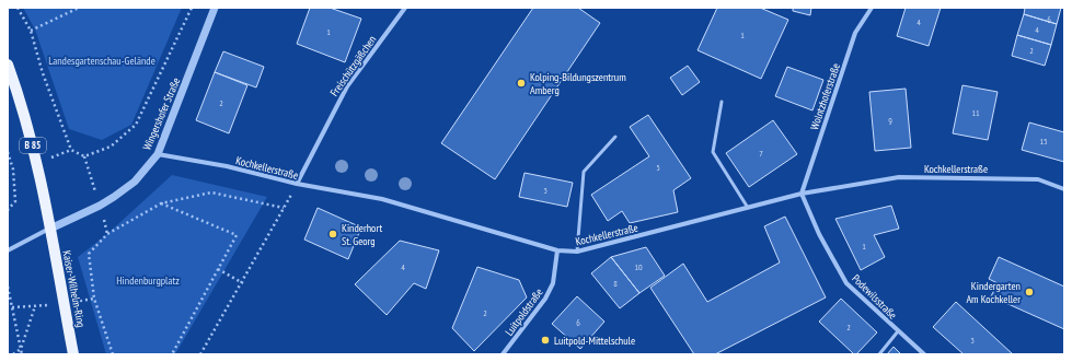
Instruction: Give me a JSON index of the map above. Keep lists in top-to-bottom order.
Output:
{
  "streets": {
    "main road": ["B 85", "Kaiser-Wilhelm-Ring"],
    "street": [
      "Freischützgäßchen",
      "Wolntzhoferstraße",
      "Wingershofer Straße",
      "Kochkellerstraße",
      "Podewilsstraße",
      "Luitpoldstraße"
    ]
  },
  "crossings": [
    ["Freischützgäßchen", "Kochkellerstraße"],
    ["Wolntzhoferstraße", "Kochkellerstraße"],
    ["Wolntzhoferstraße", "Podewilsstraße"],
    ["Wingershofer Straße", "B 85"],
    ["Wingershofer Straße", "Kochkellerstraße"],
    ["Wingershofer Straße", "Kaiser-Wilhelm-Ring"],
    ["B 85", "Kaiser-Wilhelm-Ring"],
    ["Kochkellerstraße", "Podewilsstraße"],
    ["Kochkellerstraße", "Luitpoldstraße"]
  ],
  "parks": ["Landesgartenschau-Gelände", "Hindenburgplatz"],
  "places": [
    "Kolping-Bildungszentrum Amberg",
    "Kinderhort St. Georg",
    "Kindergarten Am Kochkeller",
    "Luitpold-Mittelschule"
  ],
  "house_numbers": [
    "6",
    "4",
    "4",
    "1",
    "1",
    "2",
    "2",
    "11",
    "9",
    "15",
    "7",
    "5",
    "3",
    "1",
    "4",
    "10",
    "8",
    "2",
    "6",
    "2",
    "3"
  ]
}
